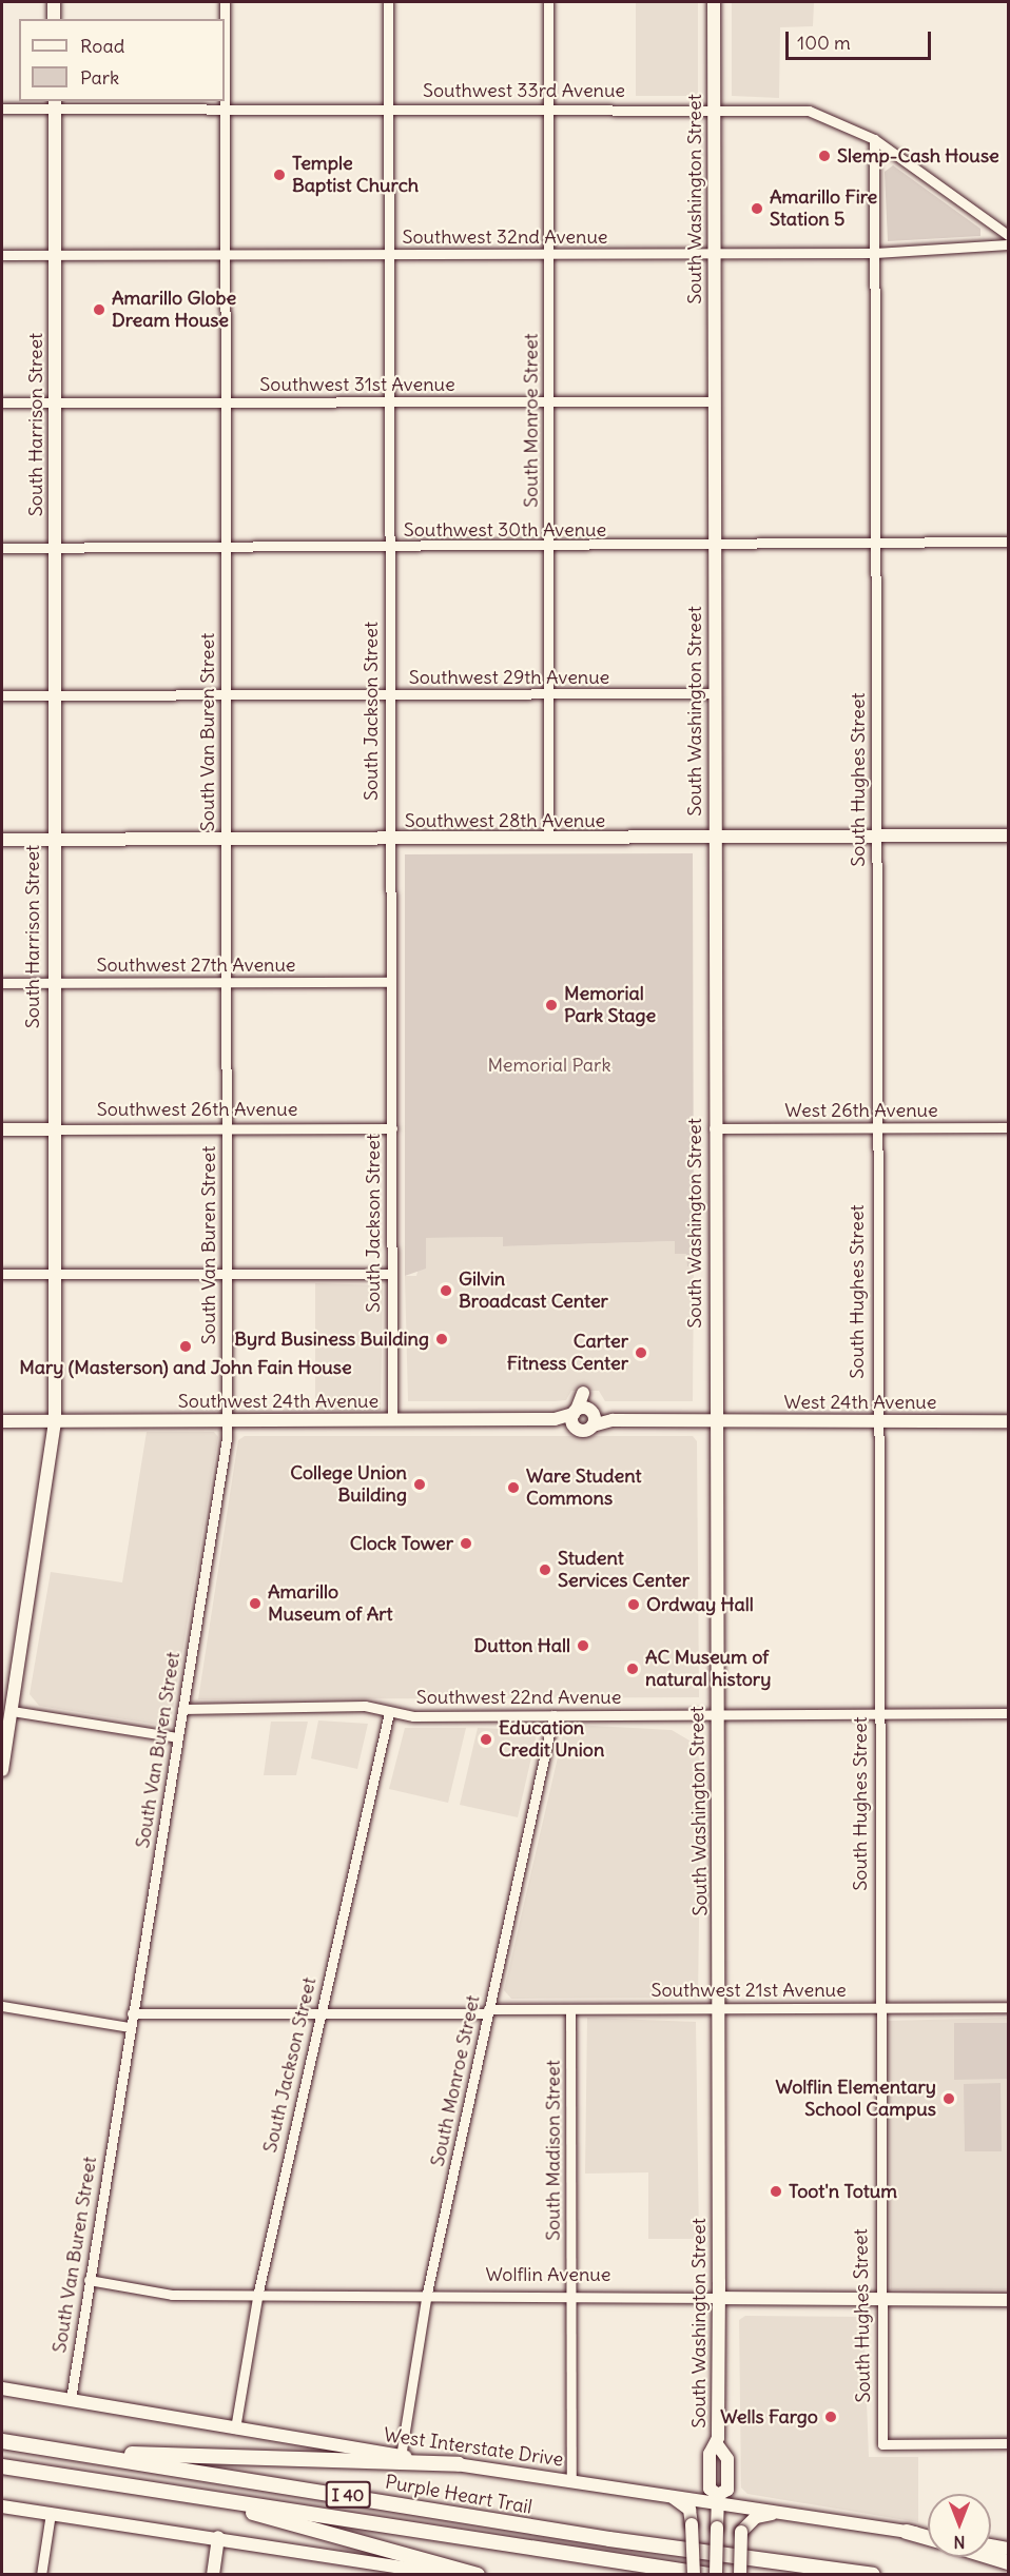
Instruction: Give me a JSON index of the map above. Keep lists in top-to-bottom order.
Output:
{
  "streets": {
    "highway": ["I 40", "Purple Heart Trail"],
    "main road": [
      "South Washington Street",
      "South Harrison Street",
      "Southwest 28th Avenue",
      "Southwest 26th Avenue",
      "Southwest 24th Avenue",
      "West 24th Avenue",
      "Wolflin Avenue",
      "West Interstate Drive"
    ],
    "street": [
      "Southwest 33rd Avenue",
      "Southwest 32nd Avenue",
      "Southwest 31st Avenue",
      "South Monroe Street",
      "Southwest 30th Avenue",
      "Southwest 29th Avenue",
      "South Jackson Street",
      "South Van Buren Street",
      "South Hughes Street",
      "Southwest 27th Avenue",
      "West 26th Avenue",
      "Southwest 22nd Avenue",
      "Southwest 21st Avenue",
      "South Madison Street"
    ]
  },
  "crossings": [
    ["Southwest 33rd Avenue", "South Washington Street"],
    ["Southwest 33rd Avenue", "South Monroe Street"],
    ["Southwest 33rd Avenue", "South Harrison Street"],
    ["Southwest 33rd Avenue", "South Jackson Street"],
    ["Southwest 33rd Avenue", "South Van Buren Street"],
    ["Southwest 33rd Avenue", "South Hughes Street"],
    ["South Washington Street", "Southwest 32nd Avenue"],
    ["South Washington Street", "Southwest 31st Avenue"],
    ["South Washington Street", "Southwest 30th Avenue"],
    ["South Washington Street", "Southwest 29th Avenue"],
    ["South Washington Street", "Southwest 28th Avenue"],
    ["South Washington Street", "West 26th Avenue"],
    ["South Washington Street", "Southwest 24th Avenue"],
    ["South Washington Street", "West 24th Avenue"],
    ["South Washington Street", "Southwest 22nd Avenue"],
    ["South Washington Street", "Southwest 21st Avenue"],
    ["South Washington Street", "Wolflin Avenue"],
    ["South Washington Street", "West Interstate Drive"],
    ["Southwest 32nd Avenue", "South Monroe Street"],
    ["Southwest 32nd Avenue", "South Harrison Street"],
    ["Southwest 32nd Avenue", "South Jackson Street"],
    ["Southwest 32nd Avenue", "South Van Buren Street"],
    ["Southwest 32nd Avenue", "South Hughes Street"],
    ["Southwest 31st Avenue", "South Monroe Street"],
    ["Southwest 31st Avenue", "South Harrison Street"],
    ["Southwest 31st Avenue", "South Jackson Street"],
    ["Southwest 31st Avenue", "South Van Buren Street"],
    ["South Monroe Street", "Southwest 30th Avenue"],
    ["South Monroe Street", "Southwest 29th Avenue"],
    ["South Monroe Street", "Southwest 28th Avenue"],
    ["South Monroe Street", "Southwest 22nd Avenue"],
    ["South Monroe Street", "Southwest 21st Avenue"],
    ["South Monroe Street", "Wolflin Avenue"],
    ["South Monroe Street", "West Interstate Drive"],
    ["South Harrison Street", "Southwest 30th Avenue"],
    ["South Harrison Street", "Southwest 29th Avenue"],
    ["South Harrison Street", "Southwest 28th Avenue"],
    ["South Harrison Street", "Southwest 27th Avenue"],
    ["South Harrison Street", "Southwest 26th Avenue"],
    ["South Harrison Street", "Southwest 24th Avenue"],
    ["Southwest 30th Avenue", "South Jackson Street"],
    ["Southwest 30th Avenue", "South Van Buren Street"],
    ["Southwest 30th Avenue", "South Hughes Street"],
    ["Southwest 29th Avenue", "South Jackson Street"],
    ["Southwest 29th Avenue", "South Van Buren Street"],
    ["South Jackson Street", "Southwest 28th Avenue"],
    ["South Jackson Street", "Southwest 27th Avenue"],
    ["South Jackson Street", "Southwest 26th Avenue"],
    ["South Jackson Street", "Southwest 24th Avenue"],
    ["South Jackson Street", "Southwest 22nd Avenue"],
    ["South Jackson Street", "Southwest 21st Avenue"],
    ["South Jackson Street", "Wolflin Avenue"],
    ["South Jackson Street", "West Interstate Drive"],
    ["South Van Buren Street", "Southwest 28th Avenue"],
    ["South Van Buren Street", "Southwest 27th Avenue"],
    ["South Van Buren Street", "Southwest 26th Avenue"],
    ["South Van Buren Street", "Southwest 24th Avenue"],
    ["South Van Buren Street", "Southwest 22nd Avenue"],
    ["South Van Buren Street", "Southwest 21st Avenue"],
    ["South Van Buren Street", "Wolflin Avenue"],
    ["South Van Buren Street", "West Interstate Drive"],
    ["South Hughes Street", "Southwest 28th Avenue"],
    ["South Hughes Street", "West 26th Avenue"],
    ["South Hughes Street", "West 24th Avenue"],
    ["South Hughes Street", "Southwest 22nd Avenue"],
    ["South Hughes Street", "Southwest 21st Avenue"],
    ["South Hughes Street", "Wolflin Avenue"],
    ["Southwest 24th Avenue", "West 24th Avenue"],
    ["Southwest 21st Avenue", "South Madison Street"],
    ["South Madison Street", "Wolflin Avenue"],
    ["South Madison Street", "West Interstate Drive"]
  ],
  "parks": ["Memorial Park"],
  "places": [
    "Slemp-Cash House",
    "Temple Baptist Church",
    "Amarillo Fire Station 5",
    "Amarillo Globe Dream House",
    "Memorial Park Stage",
    "Gilvin Broadcast Center",
    "Byrd Business Building",
    "Mary (Masterson) and John Fain House",
    "Carter Fitness Center",
    "College Union Building",
    "Ware Student Commons",
    "Clock Tower",
    "Student Services Center",
    "Amarillo Museum of Art",
    "Ordway Hall",
    "Dutton Hall",
    "AC Museum of natural history",
    "Education Credit Union",
    "Wolflin Elementary School Campus",
    "Toot'n Totum",
    "Wells Fargo"
  ],
  "legend": ["Road", "Park"],
  "scale_bar": "100 m",
  "north": "bottom"
}
